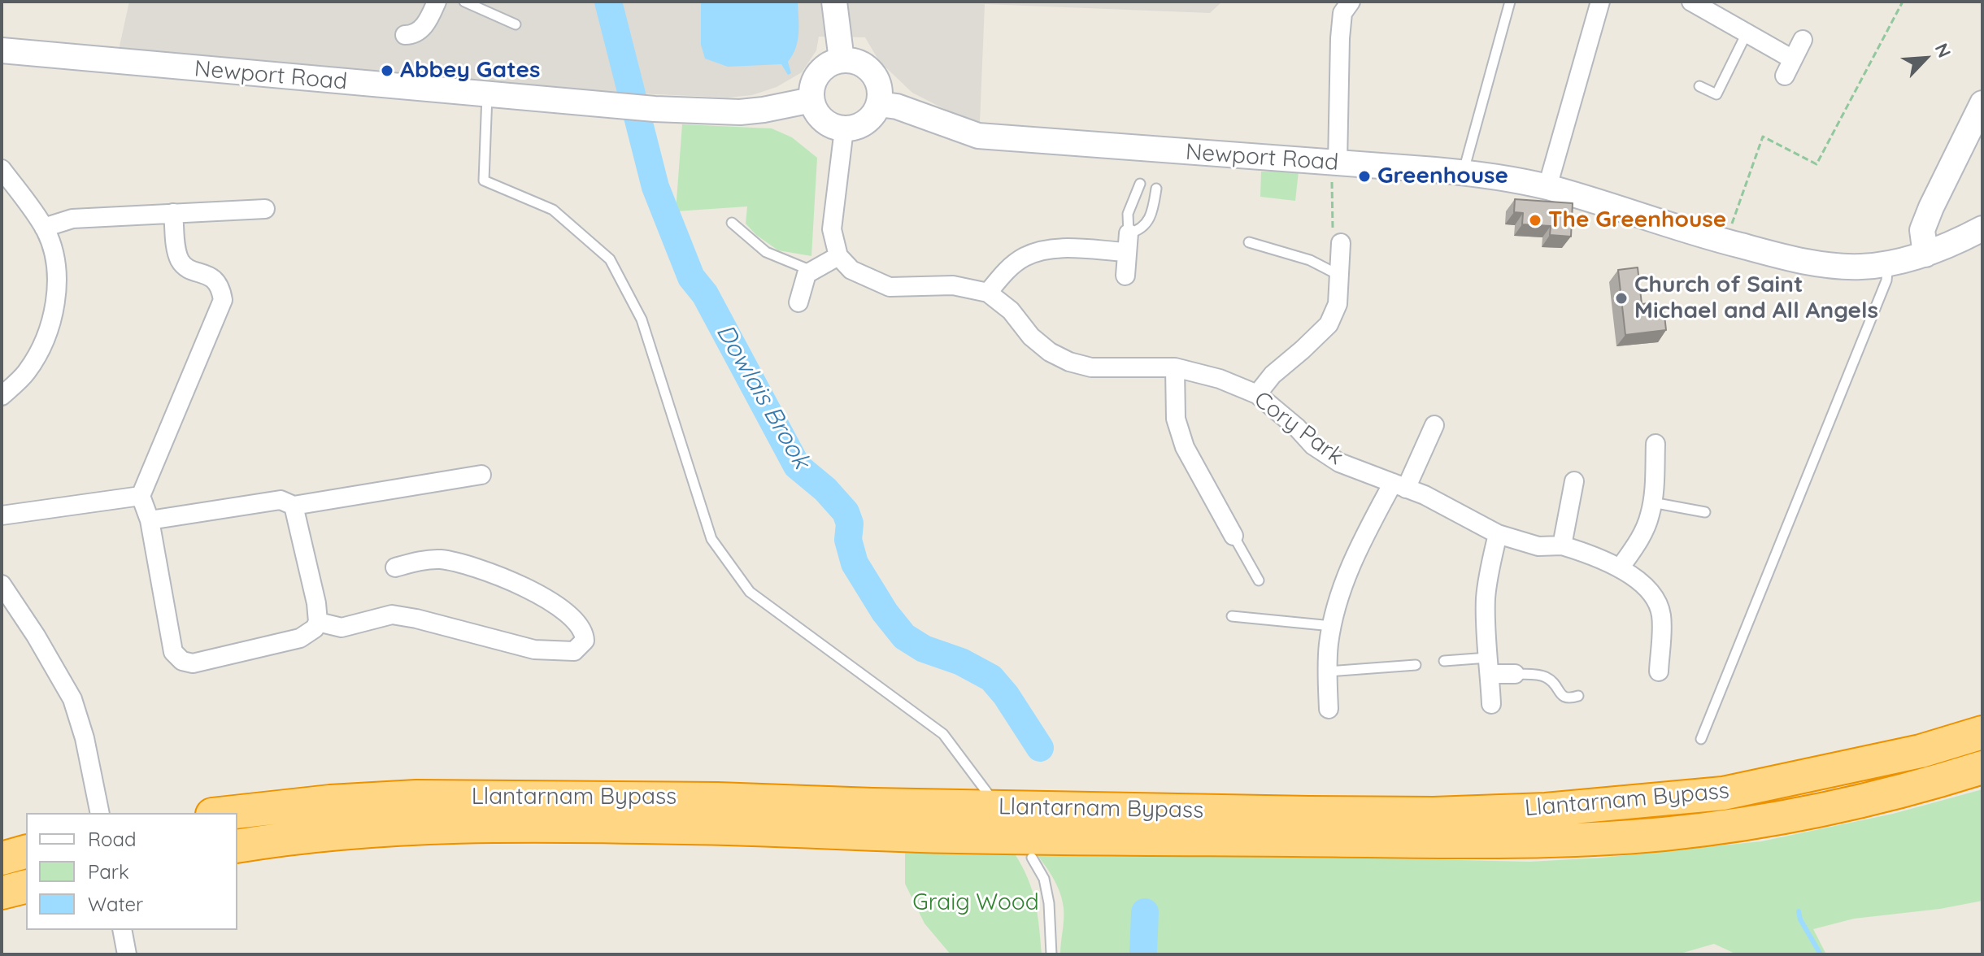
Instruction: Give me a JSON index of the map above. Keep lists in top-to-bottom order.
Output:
{
  "streets": {
    "highway": ["Llantarnam Bypass"],
    "street": ["Newport Road", "Cory Park"]
  },
  "water": ["Dowlais Brook"],
  "parks": ["Graig Wood"],
  "places": [
    "Abbey Gates",
    "Greenhouse",
    "The Greenhouse",
    "Church of Saint Michael and All Angels"
  ],
  "legend": ["Road", "Park", "Water"],
  "north": "top right"
}
